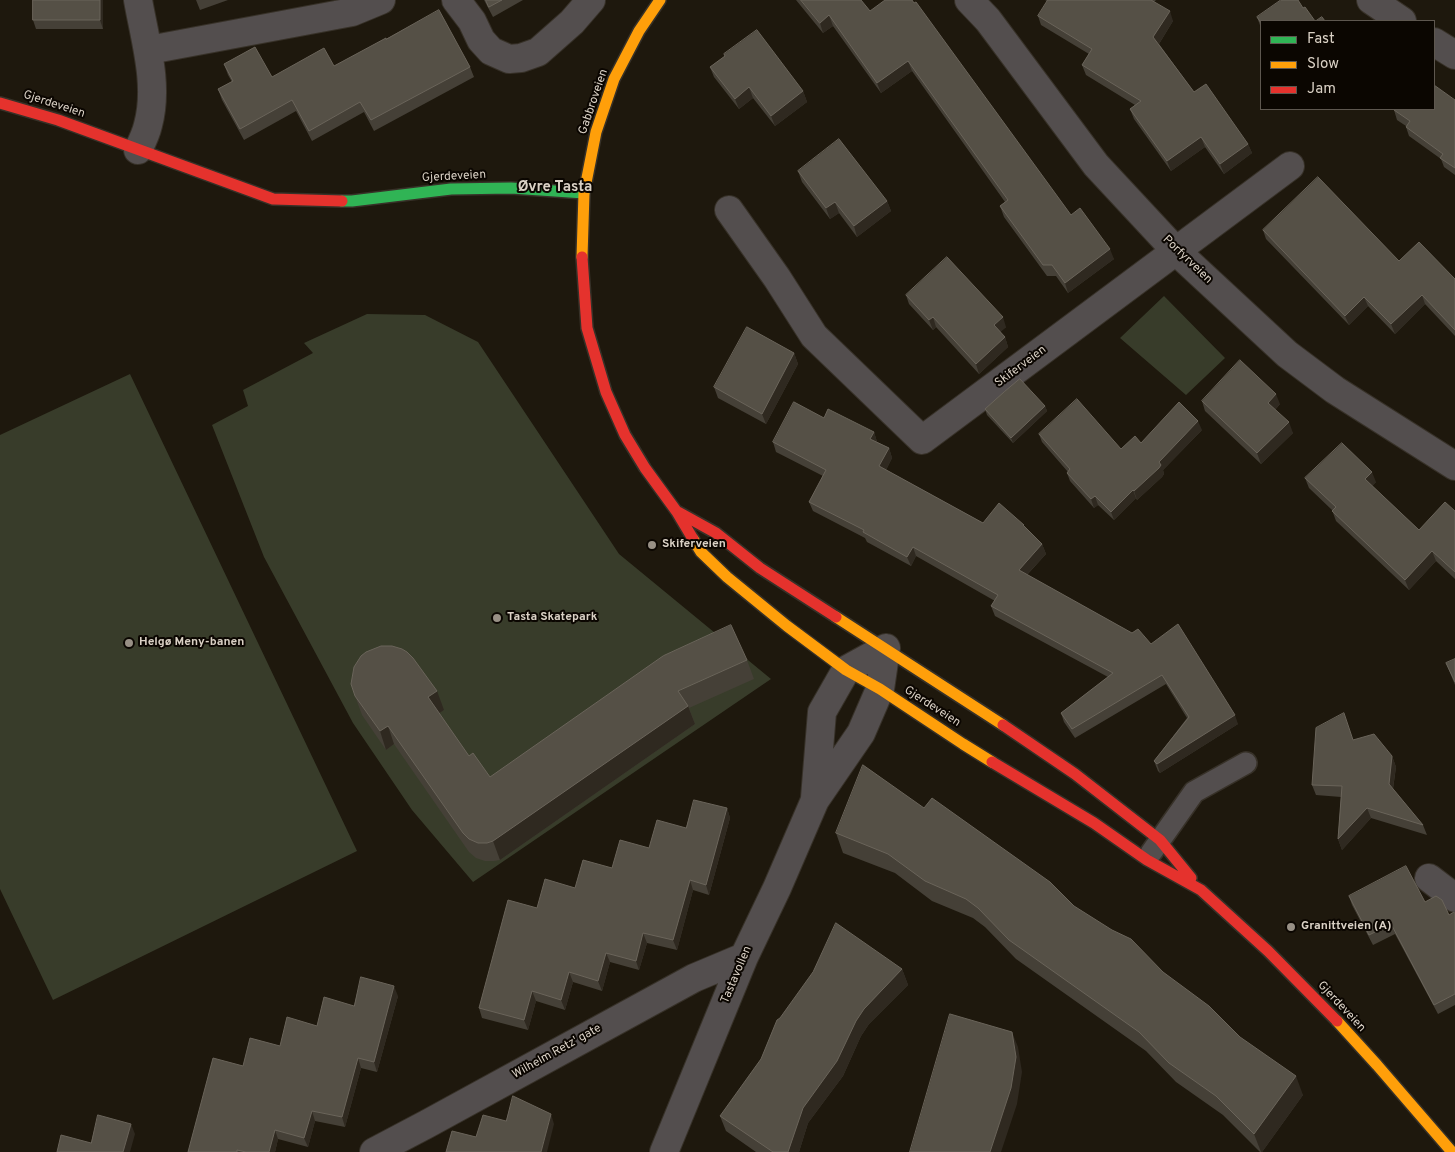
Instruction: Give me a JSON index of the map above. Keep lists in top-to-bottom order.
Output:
{
  "streets": {
    "main road": ["Gabbroveien", "Gjerdeveien"],
    "street": [
      "Porfyrveien",
      "Skiferveien",
      "Tastavollen",
      "Wilhelm Retz' gate"
    ]
  },
  "crossings": [
    ["Gabbroveien", "Gjerdeveien"],
    ["Gjerdeveien", "Tastavollen"],
    ["Porfyrveien", "Skiferveien"],
    ["Tastavollen", "Wilhelm Retz' gate"]
  ],
  "districts": ["Øvre Tasta"],
  "places": [
    "Skiferveien",
    "Tasta Skatepark",
    "Helgø Meny-banen",
    "Granittveien (A)"
  ],
  "legend": ["Fast", "Slow", "Jam"]
}
